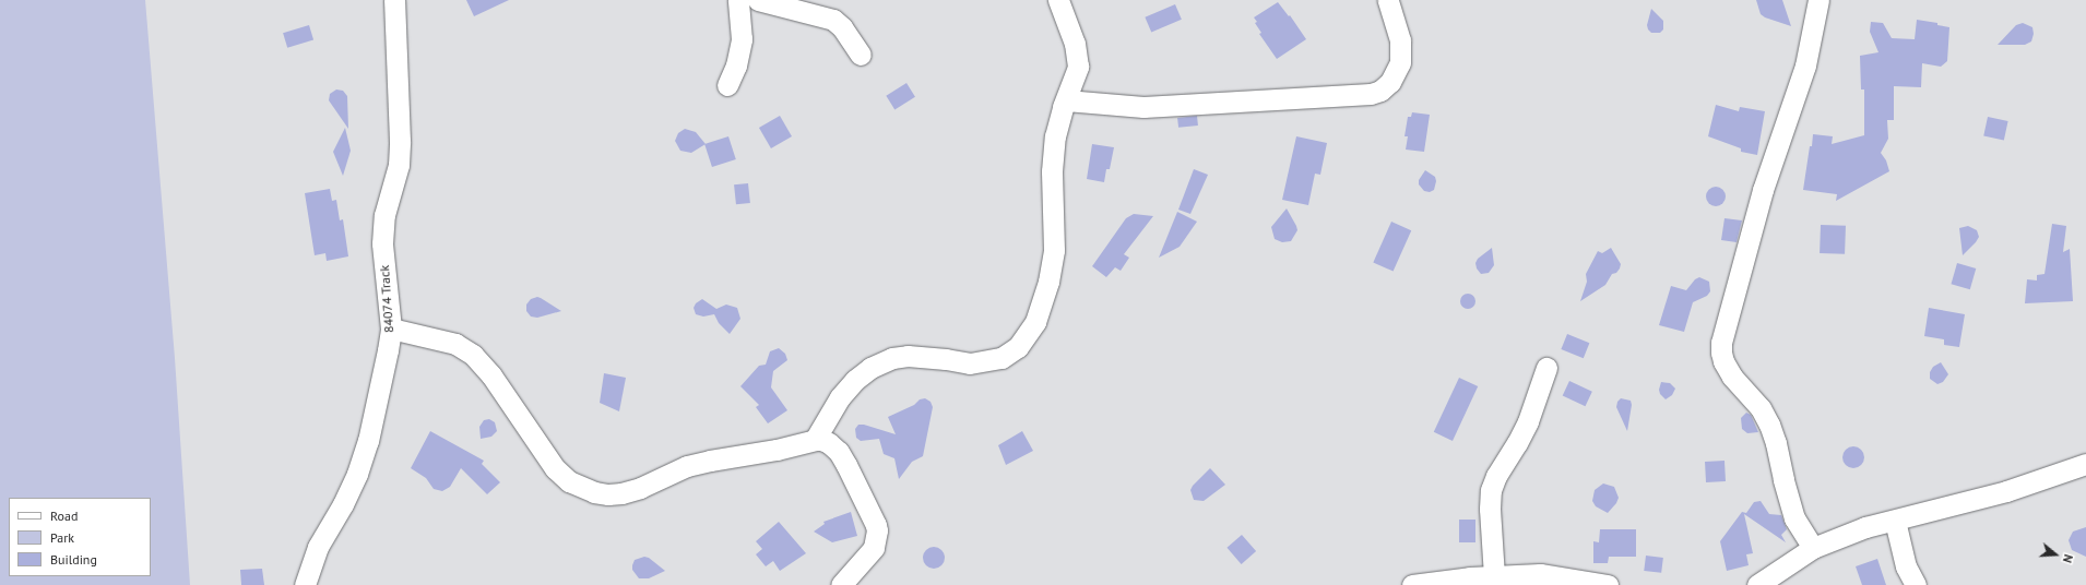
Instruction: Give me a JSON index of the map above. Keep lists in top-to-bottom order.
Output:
{
  "streets": {
    "street": ["84074 Track"]
  },
  "legend": ["Road", "Park", "Building"],
  "north": "right"
}
